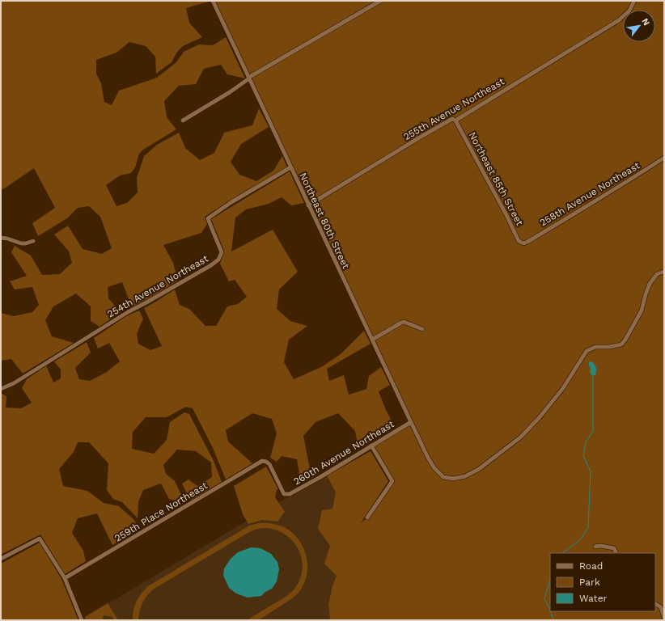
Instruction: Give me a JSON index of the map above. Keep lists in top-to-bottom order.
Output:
{
  "streets": {
    "street": [
      "255th Avenue Northeast",
      "Northeast 85th Street",
      "258th Avenue Northeast",
      "Northeast 80th Street",
      "254th Avenue Northeast",
      "260th Avenue Northeast",
      "259th Place Northeast"
    ]
  },
  "crossings": [
    ["255th Avenue Northeast", "Northeast 85th Street"],
    ["255th Avenue Northeast", "Northeast 80th Street"],
    ["Northeast 85th Street", "258th Avenue Northeast"],
    ["Northeast 80th Street", "254th Avenue Northeast"],
    ["Northeast 80th Street", "260th Avenue Northeast"],
    ["260th Avenue Northeast", "259th Place Northeast"]
  ],
  "legend": ["Road", "Park", "Water"],
  "north": "top right"
}
